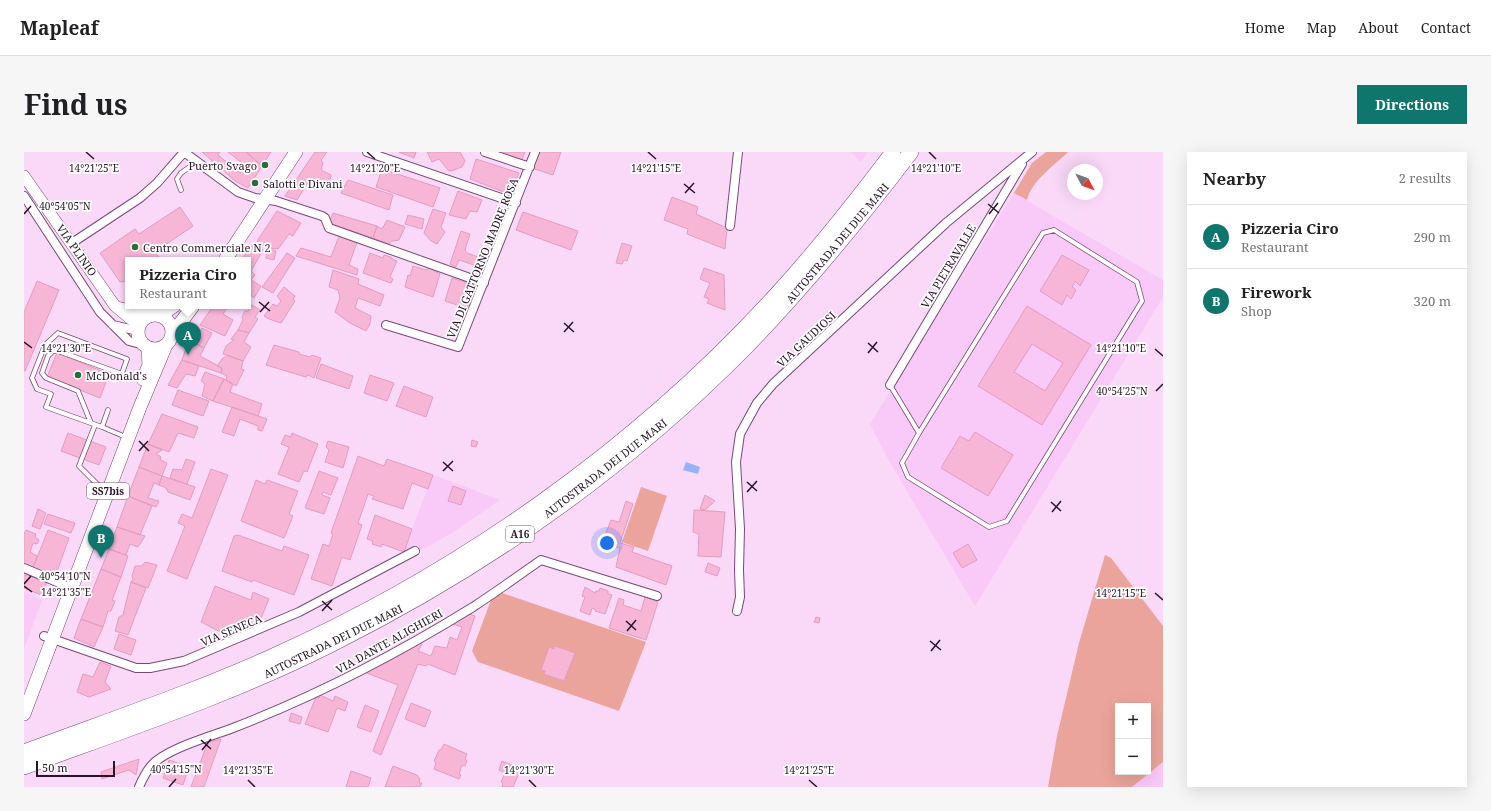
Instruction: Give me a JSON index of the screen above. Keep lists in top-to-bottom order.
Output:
{
  "streets": {
    "highway": ["AUTOSTRADA DEI DUE MARI", "A16"],
    "main road": ["SS7bis"],
    "street": [
      "VIA PLINIO",
      "VIA DI GATTORNO MADRE ROSA",
      "VIA PIETRAVALLE",
      "VIA GAUDIOSI",
      "VIA SENECA",
      "VIA DANTE ALIGHIERI"
    ]
  },
  "crossings": [
    ["VIA PLINIO", "SS7bis"],
    ["VIA PIETRAVALLE", "VIA GAUDIOSI"],
    ["SS7bis", "VIA SENECA"]
  ],
  "places": [
    "Puerto Svago",
    "Salotti e Divani",
    "Centro Commerciale N 2",
    "McDonald's"
  ],
  "scale_bar": "50 m",
  "north": "bottom right",
  "page": {
    "header": "Mapleaf",
    "nav": [
      "Home",
      "Map",
      "About",
      "Contact"
    ],
    "title": "Find us",
    "buttons": "Directions",
    "heading": ["Nearby", "2 results"],
    "list": [
      {
        "mark": "A",
        "name": "Pizzeria Ciro",
        "note": "Restaurant",
        "value": "290 m"
      },
      {
        "mark": "B",
        "name": "Firework",
        "note": "Shop",
        "value": "320 m"
      }
    ],
    "popup": ["Pizzeria Ciro", "Restaurant"],
    "pins": ["A", "B"],
    "map_buttons": ["+", "−"],
    "scale": "50 m"
  },
  "coordinates": [
    "14°21'25\"E",
    "14°21'20\"E",
    "14°21'15\"E",
    "14°21'10\"E",
    "40°54'05\"N",
    "14°21'30\"E",
    "40°54'25\"N",
    "40°54'10\"N",
    "14°21'35\"E",
    "40°54'15\"N"
  ]
}
